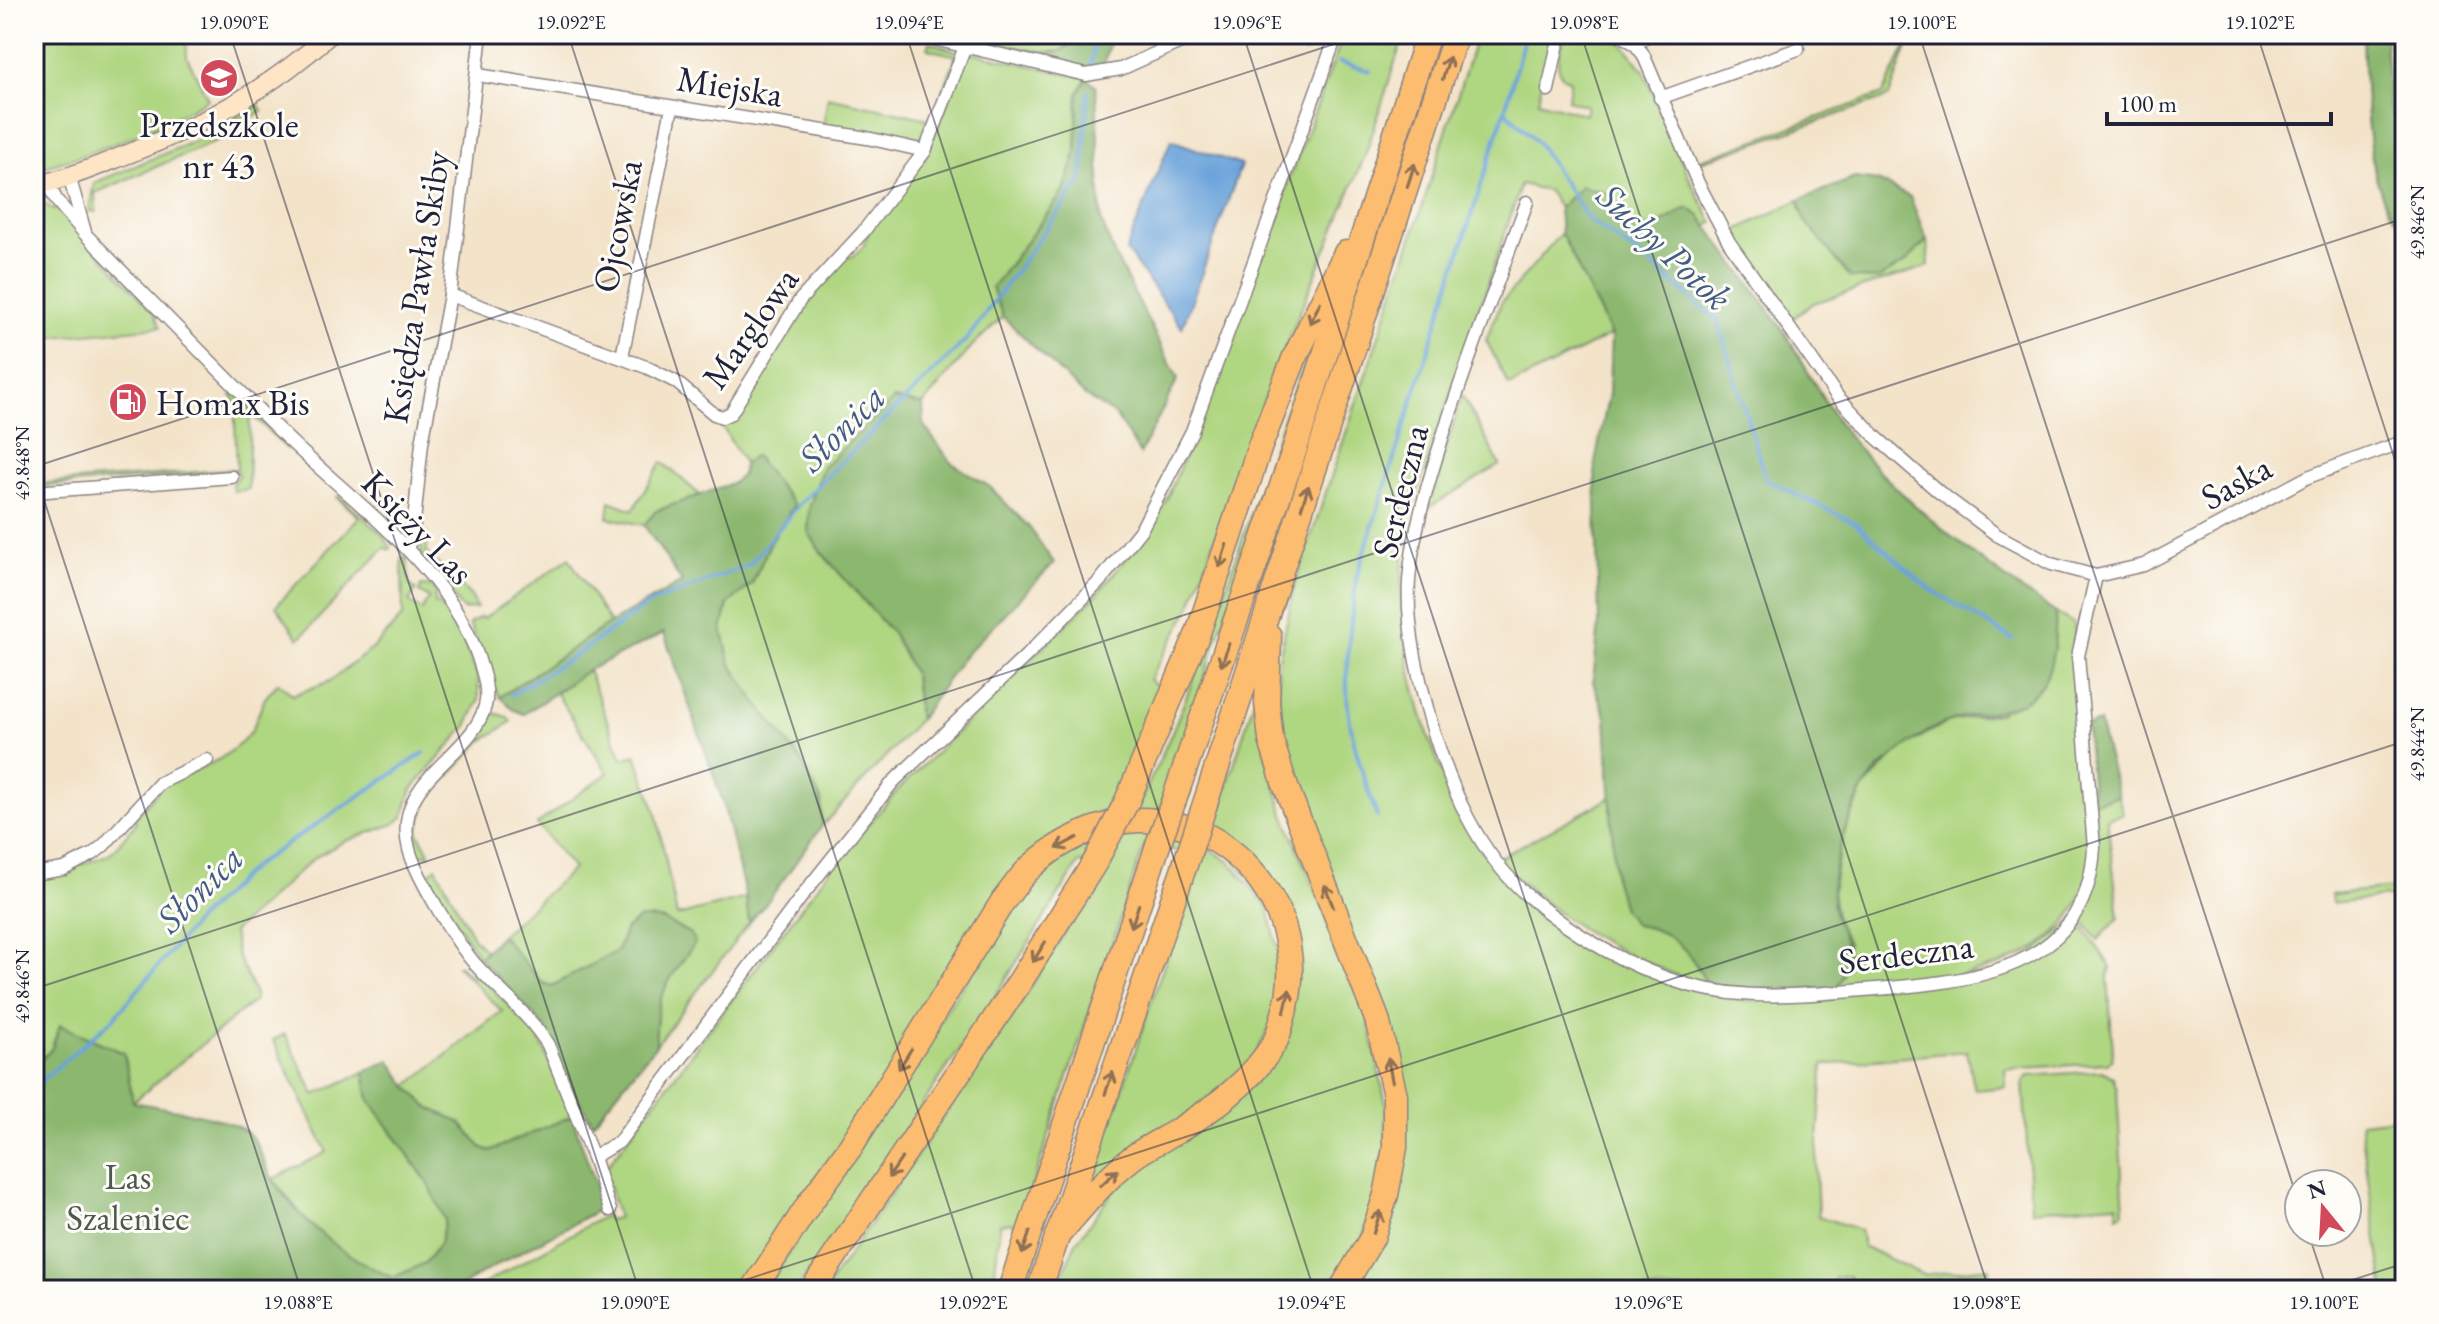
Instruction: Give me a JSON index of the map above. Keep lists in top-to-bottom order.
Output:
{
  "streets": {
    "street": [
      "Miejska",
      "Ojcowska",
      "Księdza Pawła Skiby",
      "Marglowa",
      "Saska",
      "Serdeczna",
      "Księży Las"
    ]
  },
  "crossings": [
    ["Miejska", "Ojcowska"],
    ["Miejska", "Księdza Pawła Skiby"],
    ["Miejska", "Marglowa"],
    ["Ojcowska", "Marglowa"],
    ["Księdza Pawła Skiby", "Marglowa"],
    ["Księdza Pawła Skiby", "Księży Las"],
    ["Saska", "Serdeczna"]
  ],
  "water": ["Suchy Potok", "Słonica"],
  "parks": ["Las Szaleniec"],
  "places": {
    "school or university": ["Przedszkole nr 43"],
    "fuel station": ["Homax Bis"]
  },
  "scale_bar": "100 m",
  "north": "top",
  "coordinates": [
    "19.090°E",
    "19.092°E",
    "19.094°E",
    "19.096°E",
    "19.098°E",
    "19.100°E",
    "19.102°E",
    "49.846°N",
    "49.848°N",
    "49.844°N",
    "19.088°E"
  ]
}
